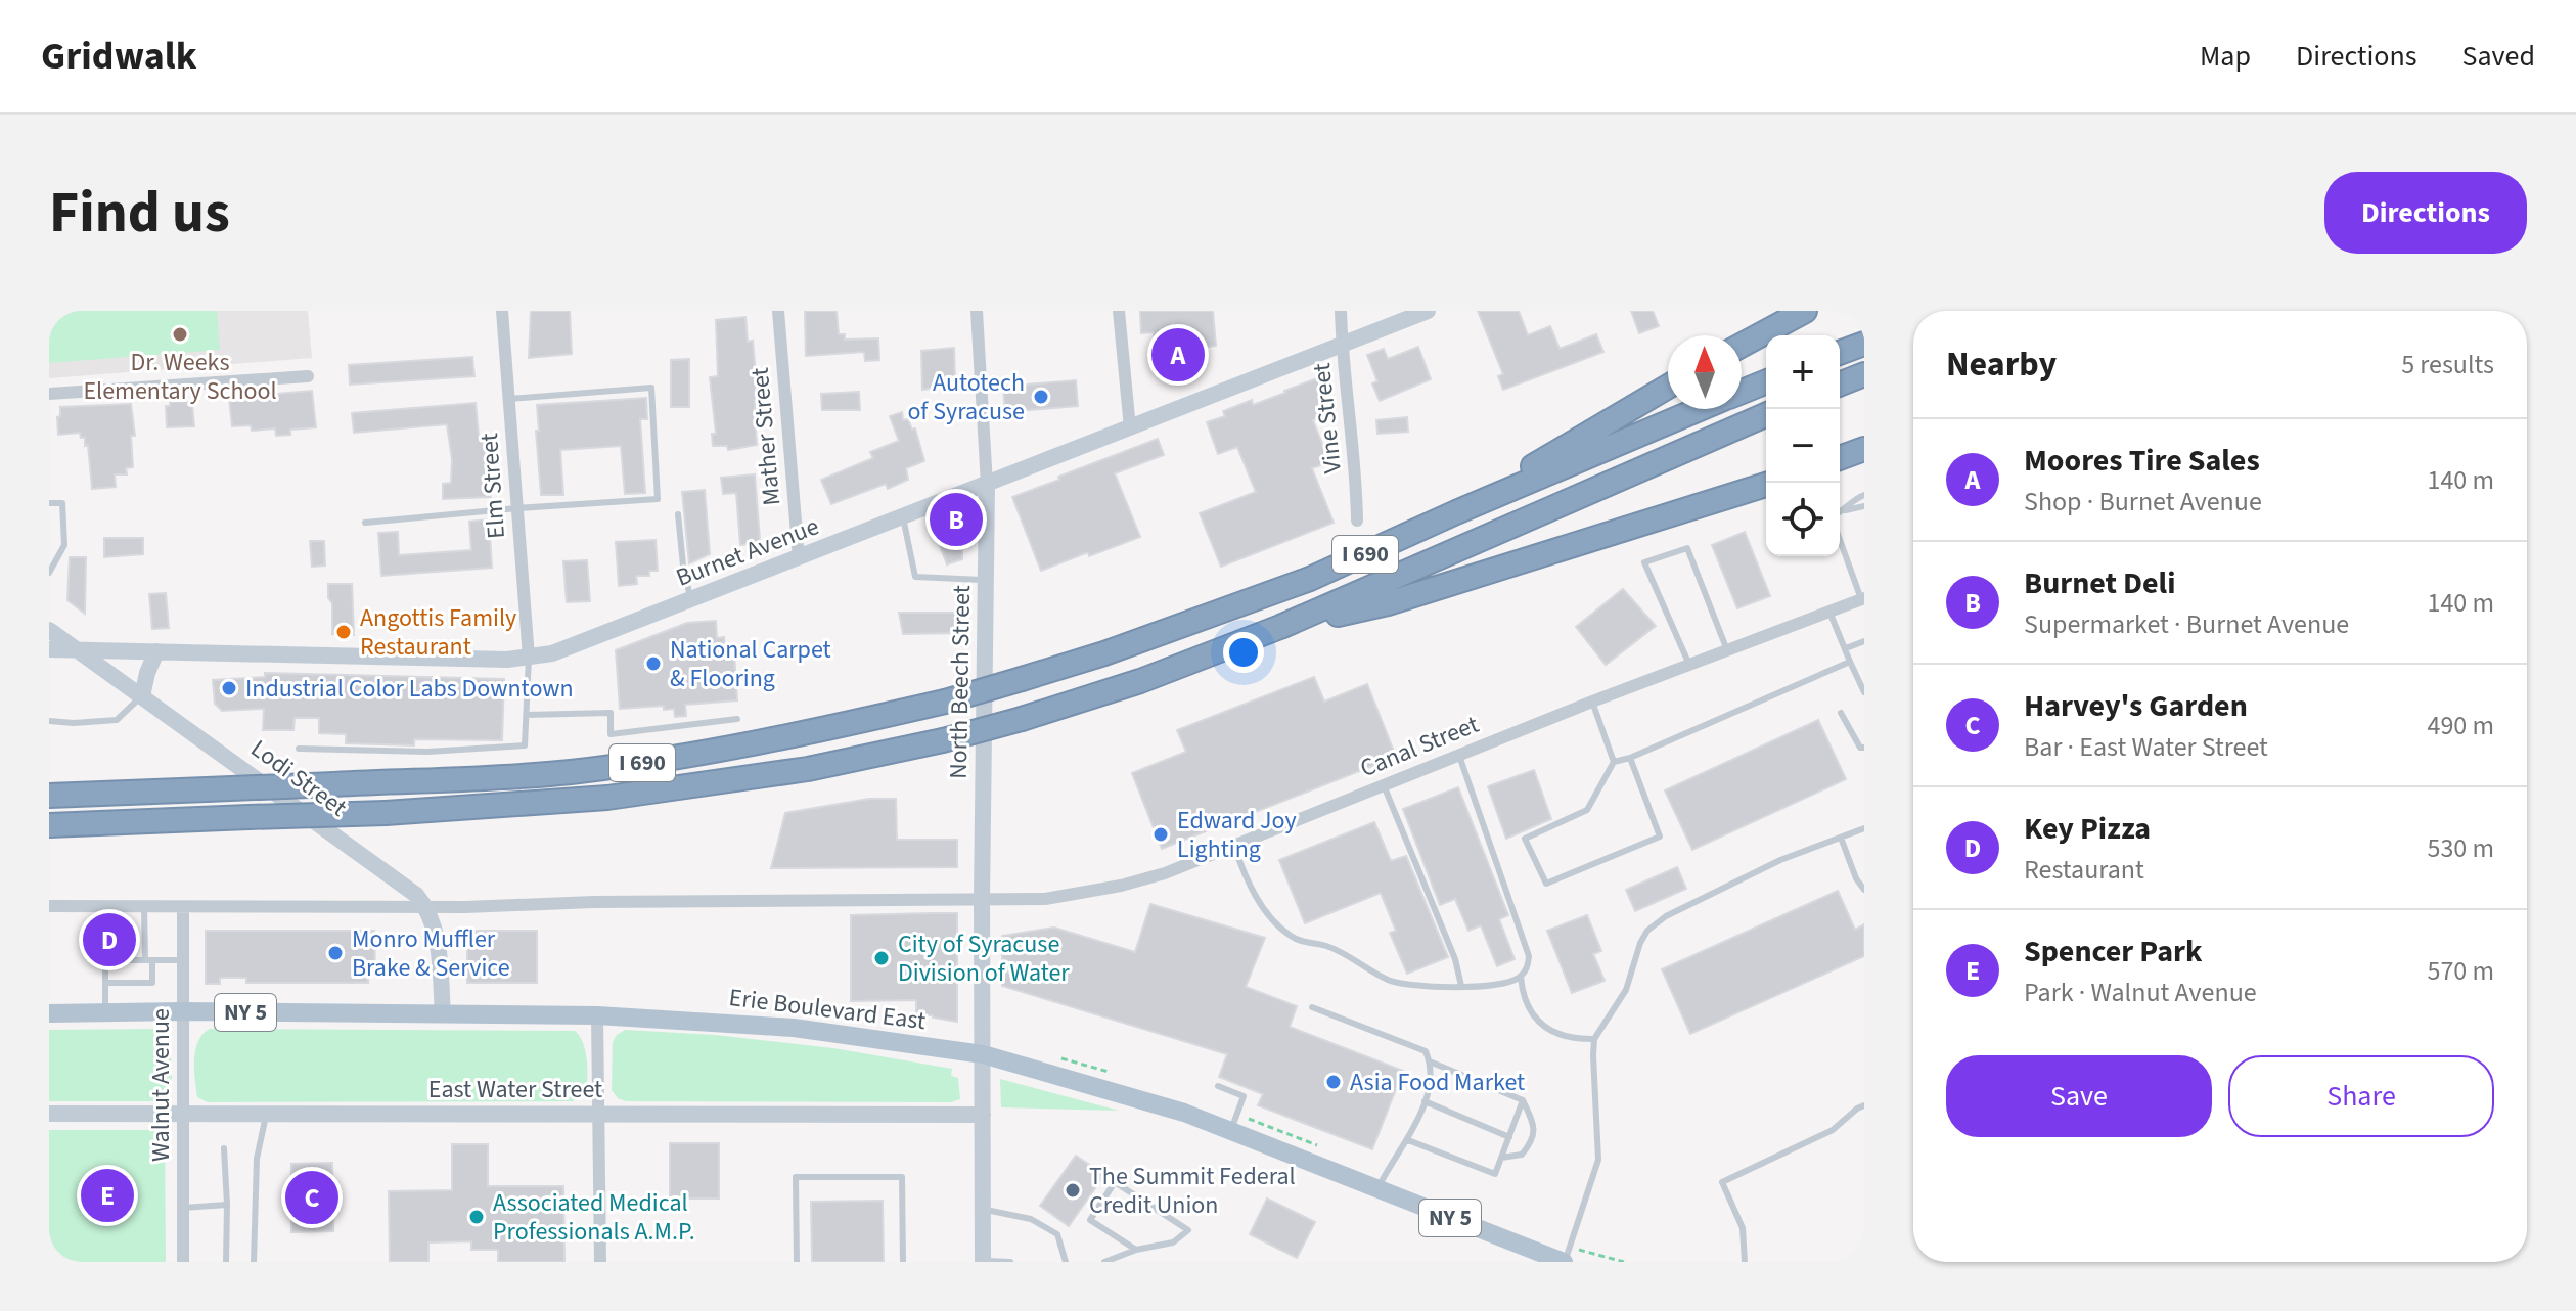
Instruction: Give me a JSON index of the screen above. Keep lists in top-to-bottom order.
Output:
{
  "streets": {
    "highway": ["I 690"],
    "main road": ["Erie Boulevard East", "NY 5"],
    "street": [
      "Vine Street",
      "Mather Street",
      "Elm Street",
      "Burnet Avenue",
      "North Beech Street",
      "Canal Street",
      "Lodi Street",
      "Walnut Avenue",
      "East Water Street"
    ]
  },
  "crossings": [
    ["Vine Street", "Burnet Avenue"],
    ["Mather Street", "Burnet Avenue"],
    ["Elm Street", "Burnet Avenue"],
    ["Burnet Avenue", "North Beech Street"],
    ["Burnet Avenue", "Lodi Street"],
    ["North Beech Street", "Canal Street"],
    ["North Beech Street", "Erie Boulevard East"],
    ["North Beech Street", "East Water Street"],
    ["Canal Street", "Lodi Street"],
    ["Canal Street", "Walnut Avenue"],
    ["Erie Boulevard East", "Walnut Avenue"],
    ["Walnut Avenue", "East Water Street"]
  ],
  "places": [
    "Dr. Weeks Elementary School",
    "Autotech of Syracuse",
    "Angottis Family Restaurant",
    "National Carpet & Flooring",
    "Industrial Color Labs Downtown",
    "Edward Joy Lighting",
    "Monro Muffler Brake & Service",
    "City of Syracuse Division of Water",
    "Asia Food Market",
    "The Summit Federal Credit Union",
    "Associated Medical Professionals A.M.P."
  ],
  "north": "top",
  "page": {
    "header": "Gridwalk",
    "nav": ["Map", "Directions", "Saved"],
    "buttons": [
      "Directions",
      ["Save", "Share"]
    ],
    "title": "Find us",
    "heading": ["Nearby", "5 results"],
    "pins": [
      "A",
      "B",
      "D",
      "E",
      "C"
    ],
    "map_buttons": ["+", "−"],
    "list": [
      {
        "mark": "A",
        "name": "Moores Tire Sales",
        "note": "Shop · Burnet Avenue",
        "value": "140 m"
      },
      {
        "mark": "B",
        "name": "Burnet Deli",
        "note": "Supermarket · Burnet Avenue",
        "value": "140 m"
      },
      {
        "mark": "C",
        "name": "Harvey's Garden",
        "note": "Bar · East Water Street",
        "value": "490 m"
      },
      {
        "mark": "D",
        "name": "Key Pizza",
        "note": "Restaurant",
        "value": "530 m"
      },
      {
        "mark": "E",
        "name": "Spencer Park",
        "note": "Park · Walnut Avenue",
        "value": "570 m"
      }
    ]
  }
}
